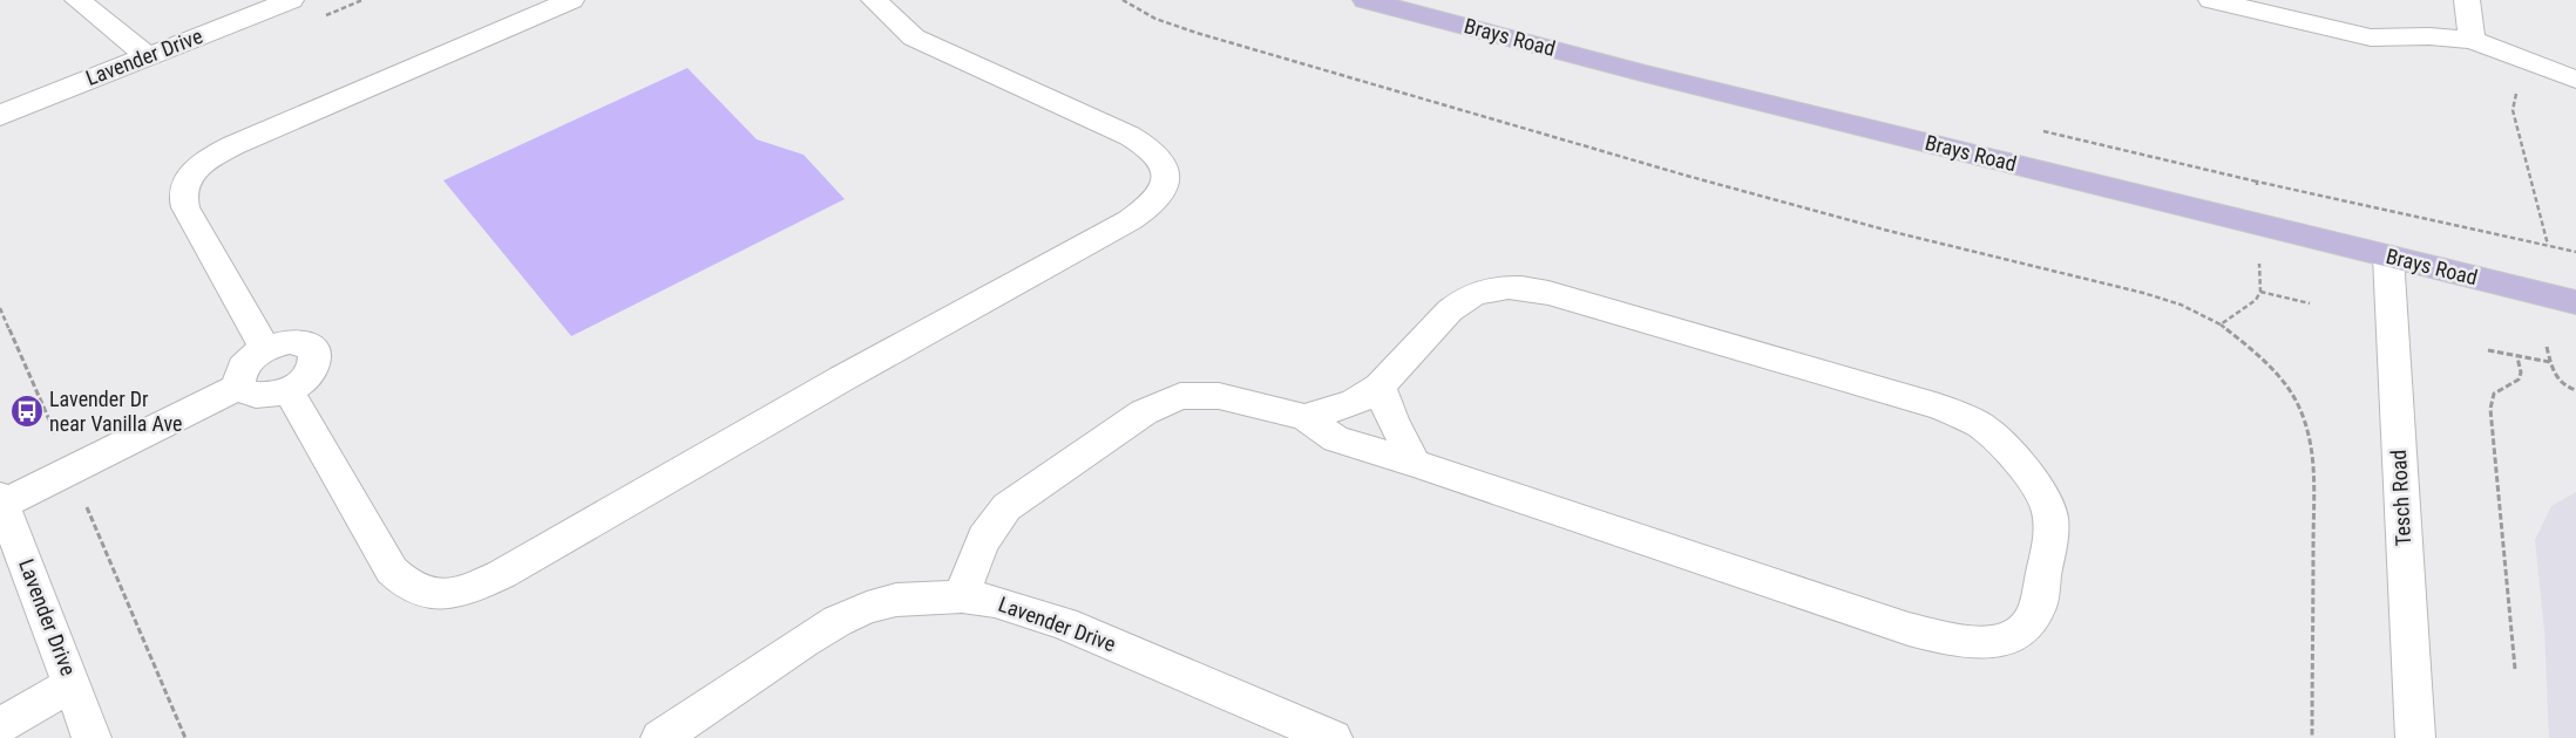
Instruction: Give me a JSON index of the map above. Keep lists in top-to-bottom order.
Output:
{
  "streets": {
    "main road": ["Brays Road"],
    "street": ["Lavender Drive", "Tesch Road"]
  },
  "crossings": [
    ["Brays Road", "Tesch Road"]
  ],
  "places": {
    "bus stop": ["Lavender Dr near Vanilla Ave"]
  }
}
